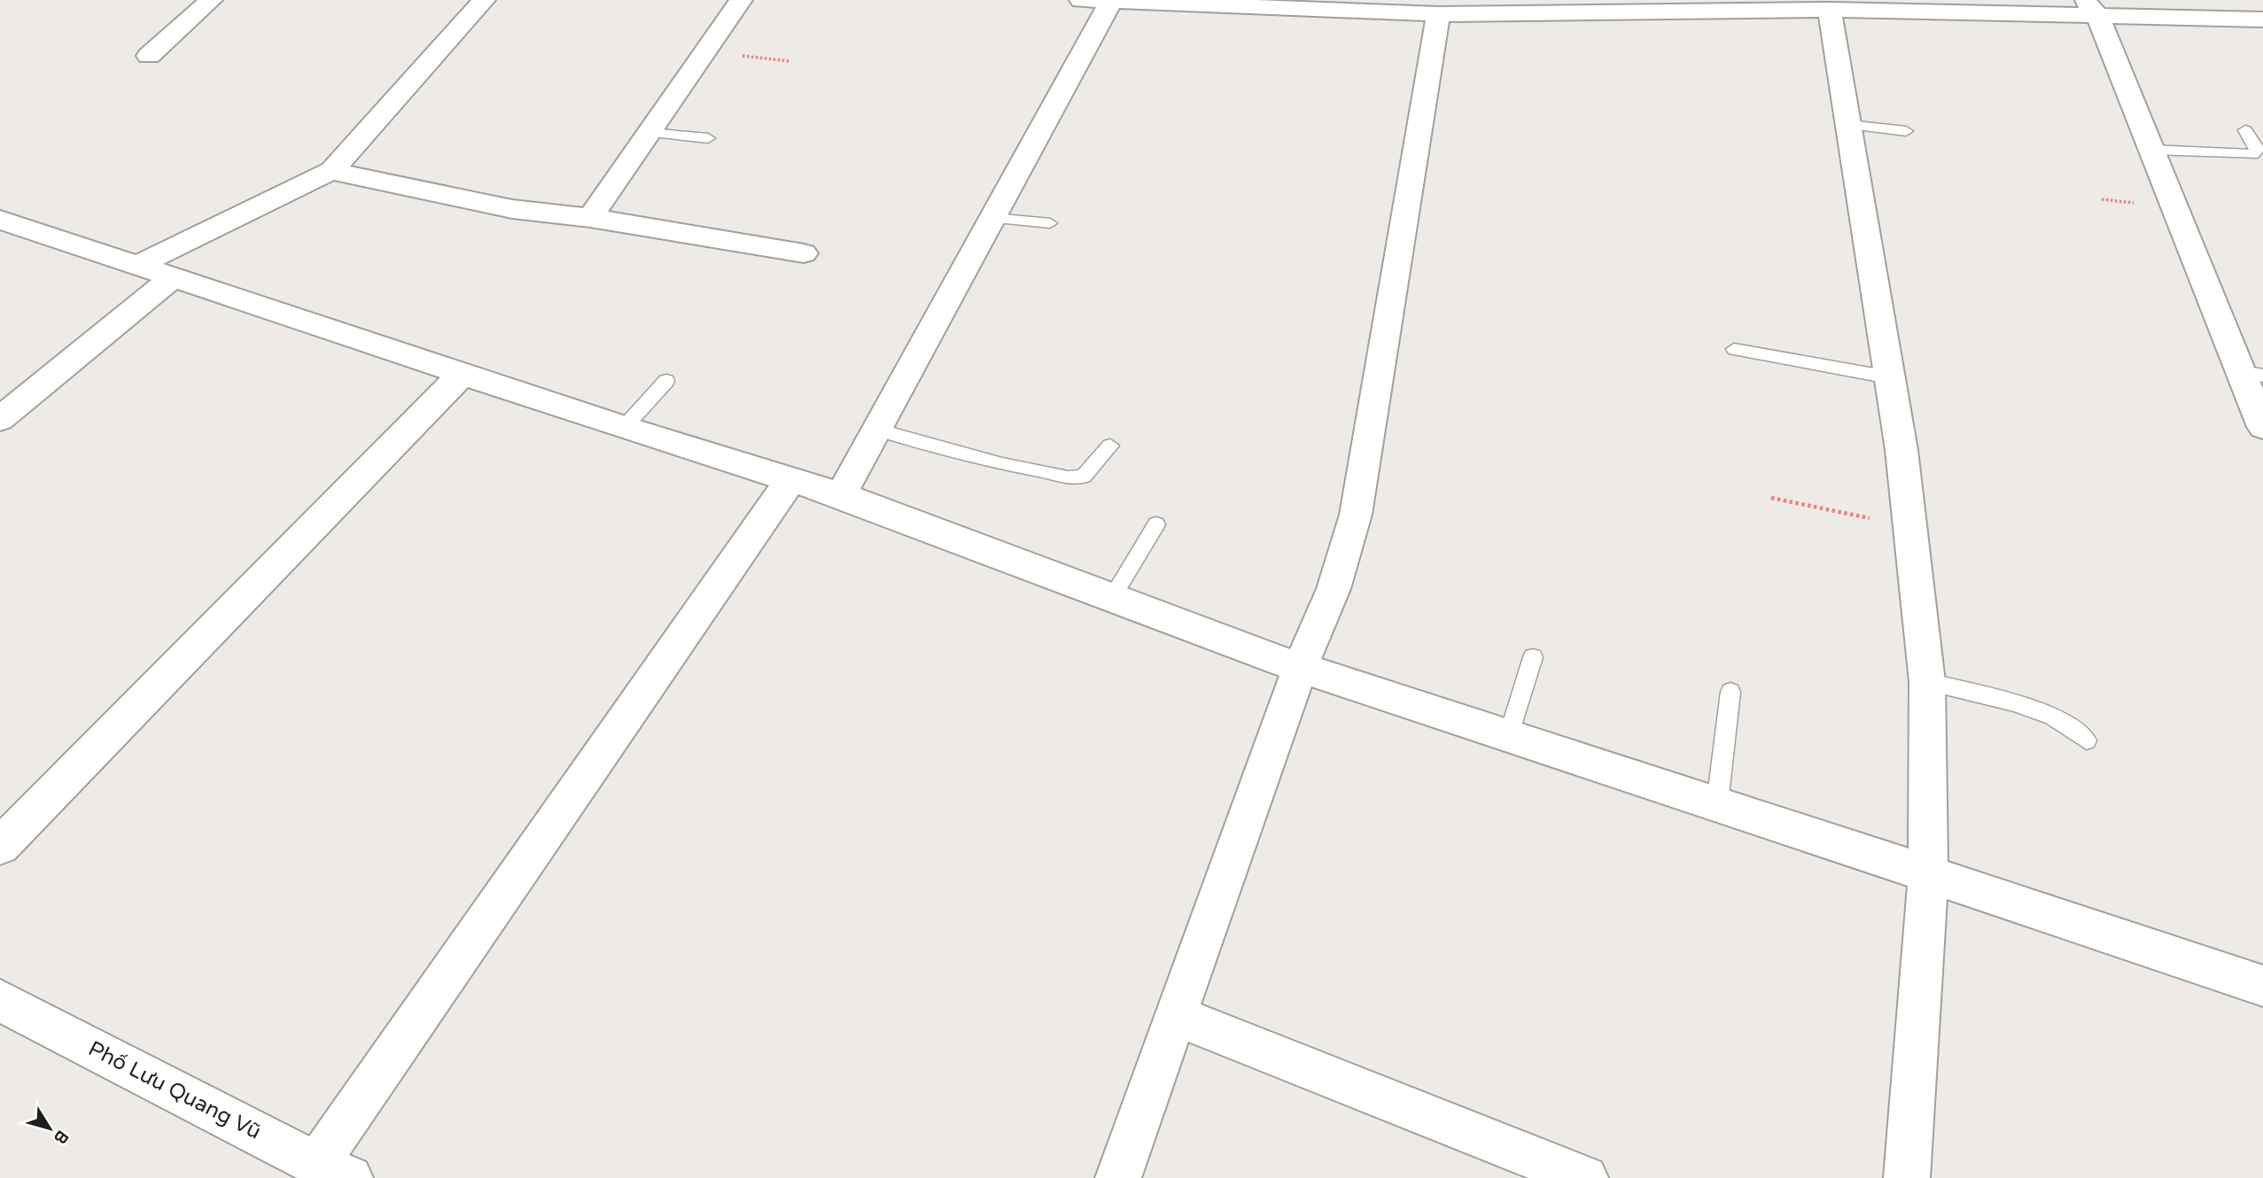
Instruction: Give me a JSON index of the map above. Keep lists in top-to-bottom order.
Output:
{
  "streets": {
    "street": ["Phố Lưu Quang Vũ"]
  },
  "north": "bottom right"
}
